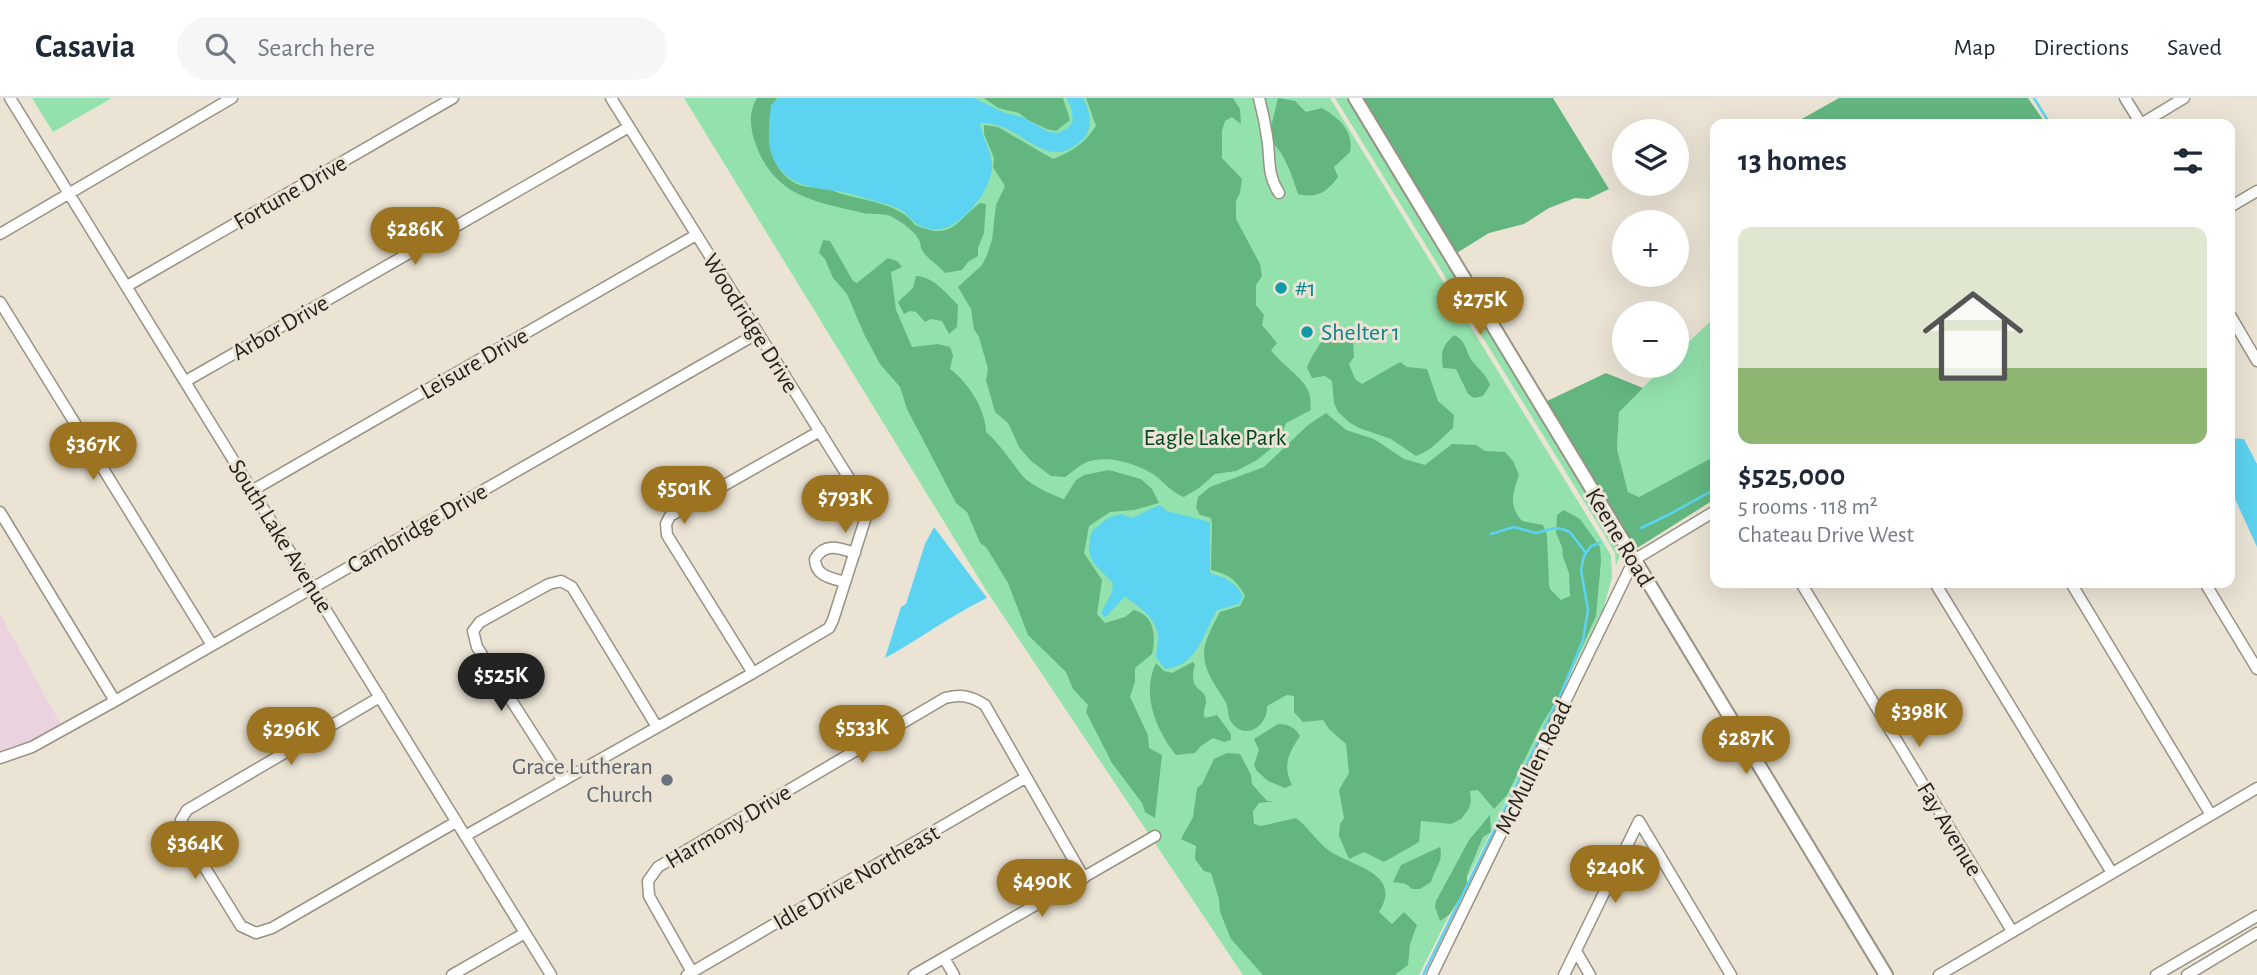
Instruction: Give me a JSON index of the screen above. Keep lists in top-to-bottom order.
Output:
{
  "streets": {
    "main road": ["Keene Road"],
    "street": [
      "Fortune Drive",
      "Woodridge Drive",
      "Arbor Drive",
      "Leisure Drive",
      "Cambridge Drive",
      "South Lake Avenue",
      "McMullen Road",
      "Harmony Drive",
      "Fay Avenue",
      "Idle Drive Northeast"
    ]
  },
  "crossings": [
    ["Fortune Drive", "South Lake Avenue"],
    ["Woodridge Drive", "Arbor Drive"],
    ["Woodridge Drive", "Leisure Drive"],
    ["Woodridge Drive", "Cambridge Drive"],
    ["Woodridge Drive", "South Lake Avenue"],
    ["Arbor Drive", "South Lake Avenue"],
    ["Leisure Drive", "South Lake Avenue"],
    ["Cambridge Drive", "South Lake Avenue"],
    ["Keene Road", "McMullen Road"],
    ["Harmony Drive", "Idle Drive Northeast"]
  ],
  "parks": ["Eagle Lake Park"],
  "places": ["#1", "Shelter 1", "Grace Lutheran Church"],
  "page": {
    "header": "Casavia",
    "search": "Search here",
    "nav": ["Map", "Directions", "Saved"],
    "map_buttons": ["+", "−"],
    "heading": "13 homes",
    "list": [
      {
        "name": "$525,000",
        "note": "5 rooms · 118 m² · Chateau Drive West"
      }
    ],
    "price": [
      "$286K",
      "$275K",
      "$367K",
      "$501K",
      "$793K",
      "$525K",
      "$398K",
      "$533K",
      "$296K",
      "$287K",
      "$364K",
      "$240K",
      "$490K"
    ]
  }
}
